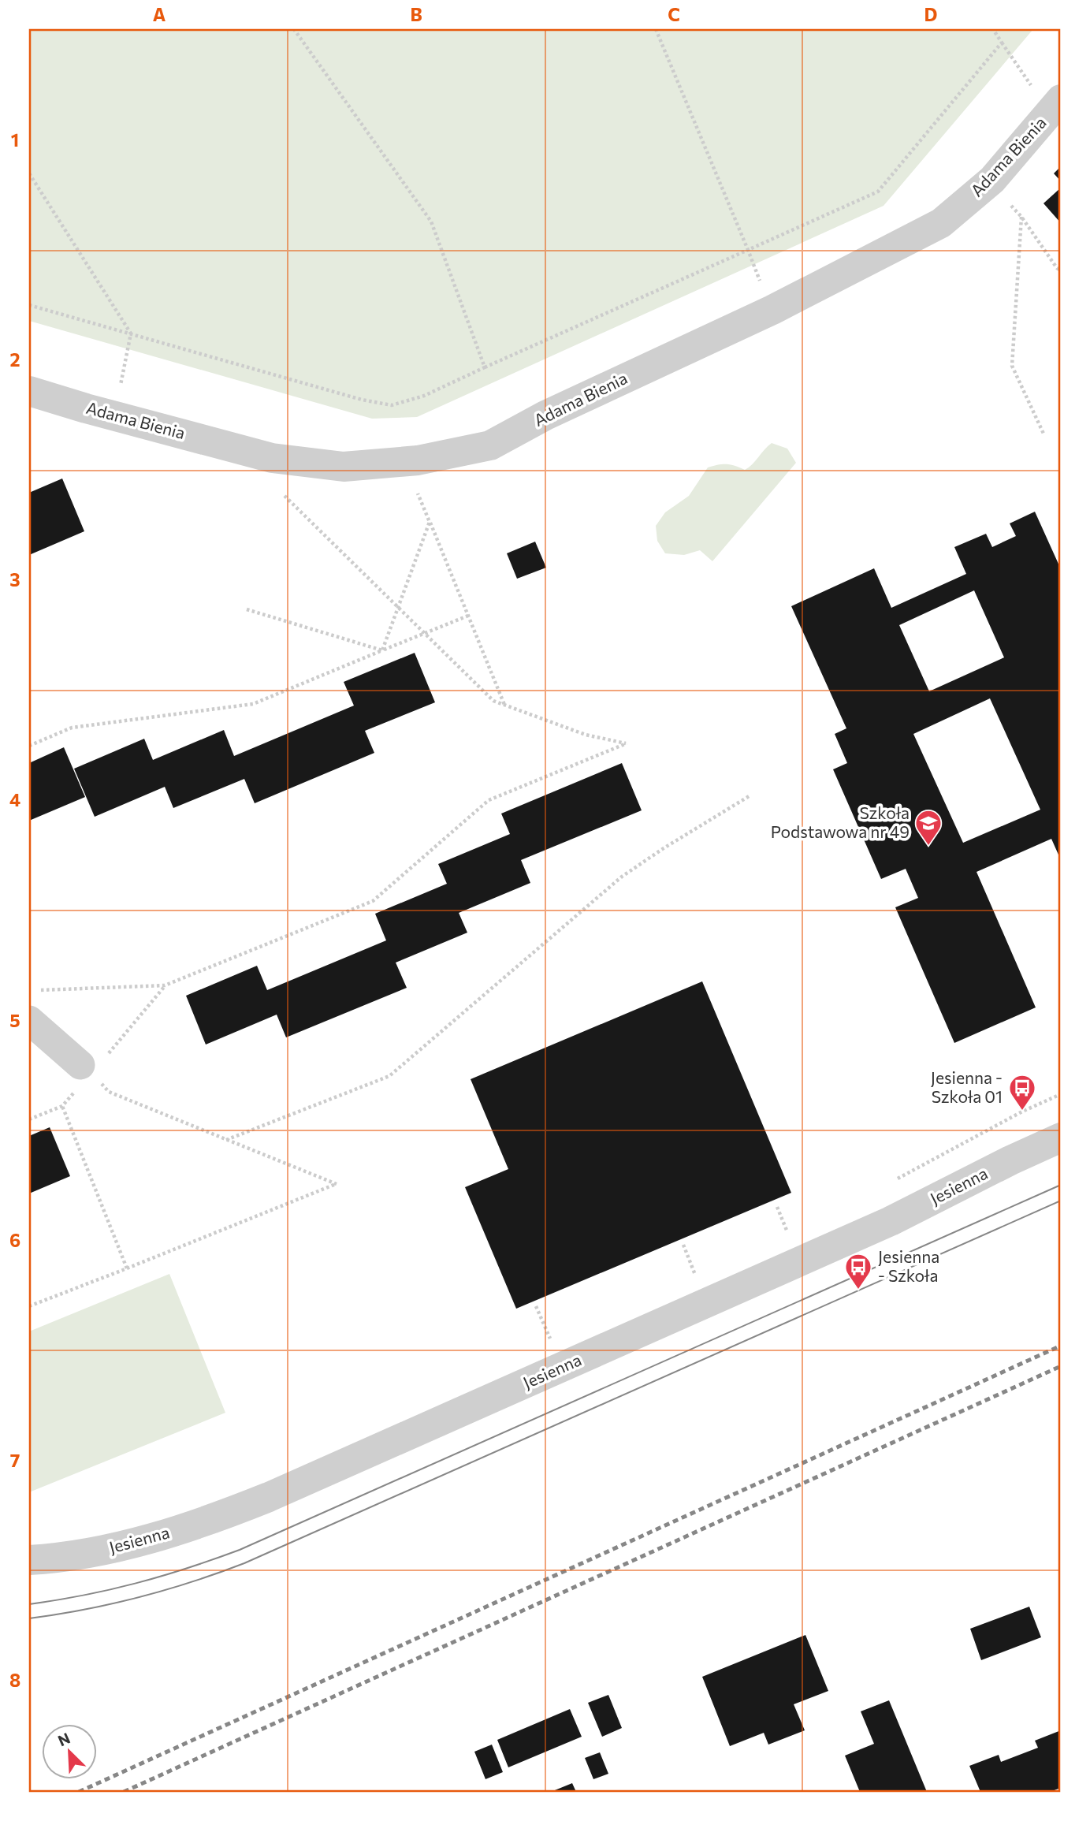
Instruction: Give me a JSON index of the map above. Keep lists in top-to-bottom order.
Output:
{
  "streets": {
    "street": ["Adama Bienia", "Jesienna"]
  },
  "places": {
    "school or university": ["Szkoła Podstawowa nr 49"],
    "bus stop": ["Jesienna - Szkoła 01", "Jesienna - Szkoła"]
  },
  "north": "top left",
  "grid": {
    "columns": [
      "A",
      "B",
      "C",
      "D"
    ],
    "rows": [
      "1",
      "2",
      "3",
      "4",
      "5",
      "6",
      "7",
      "8"
    ]
  }
}
